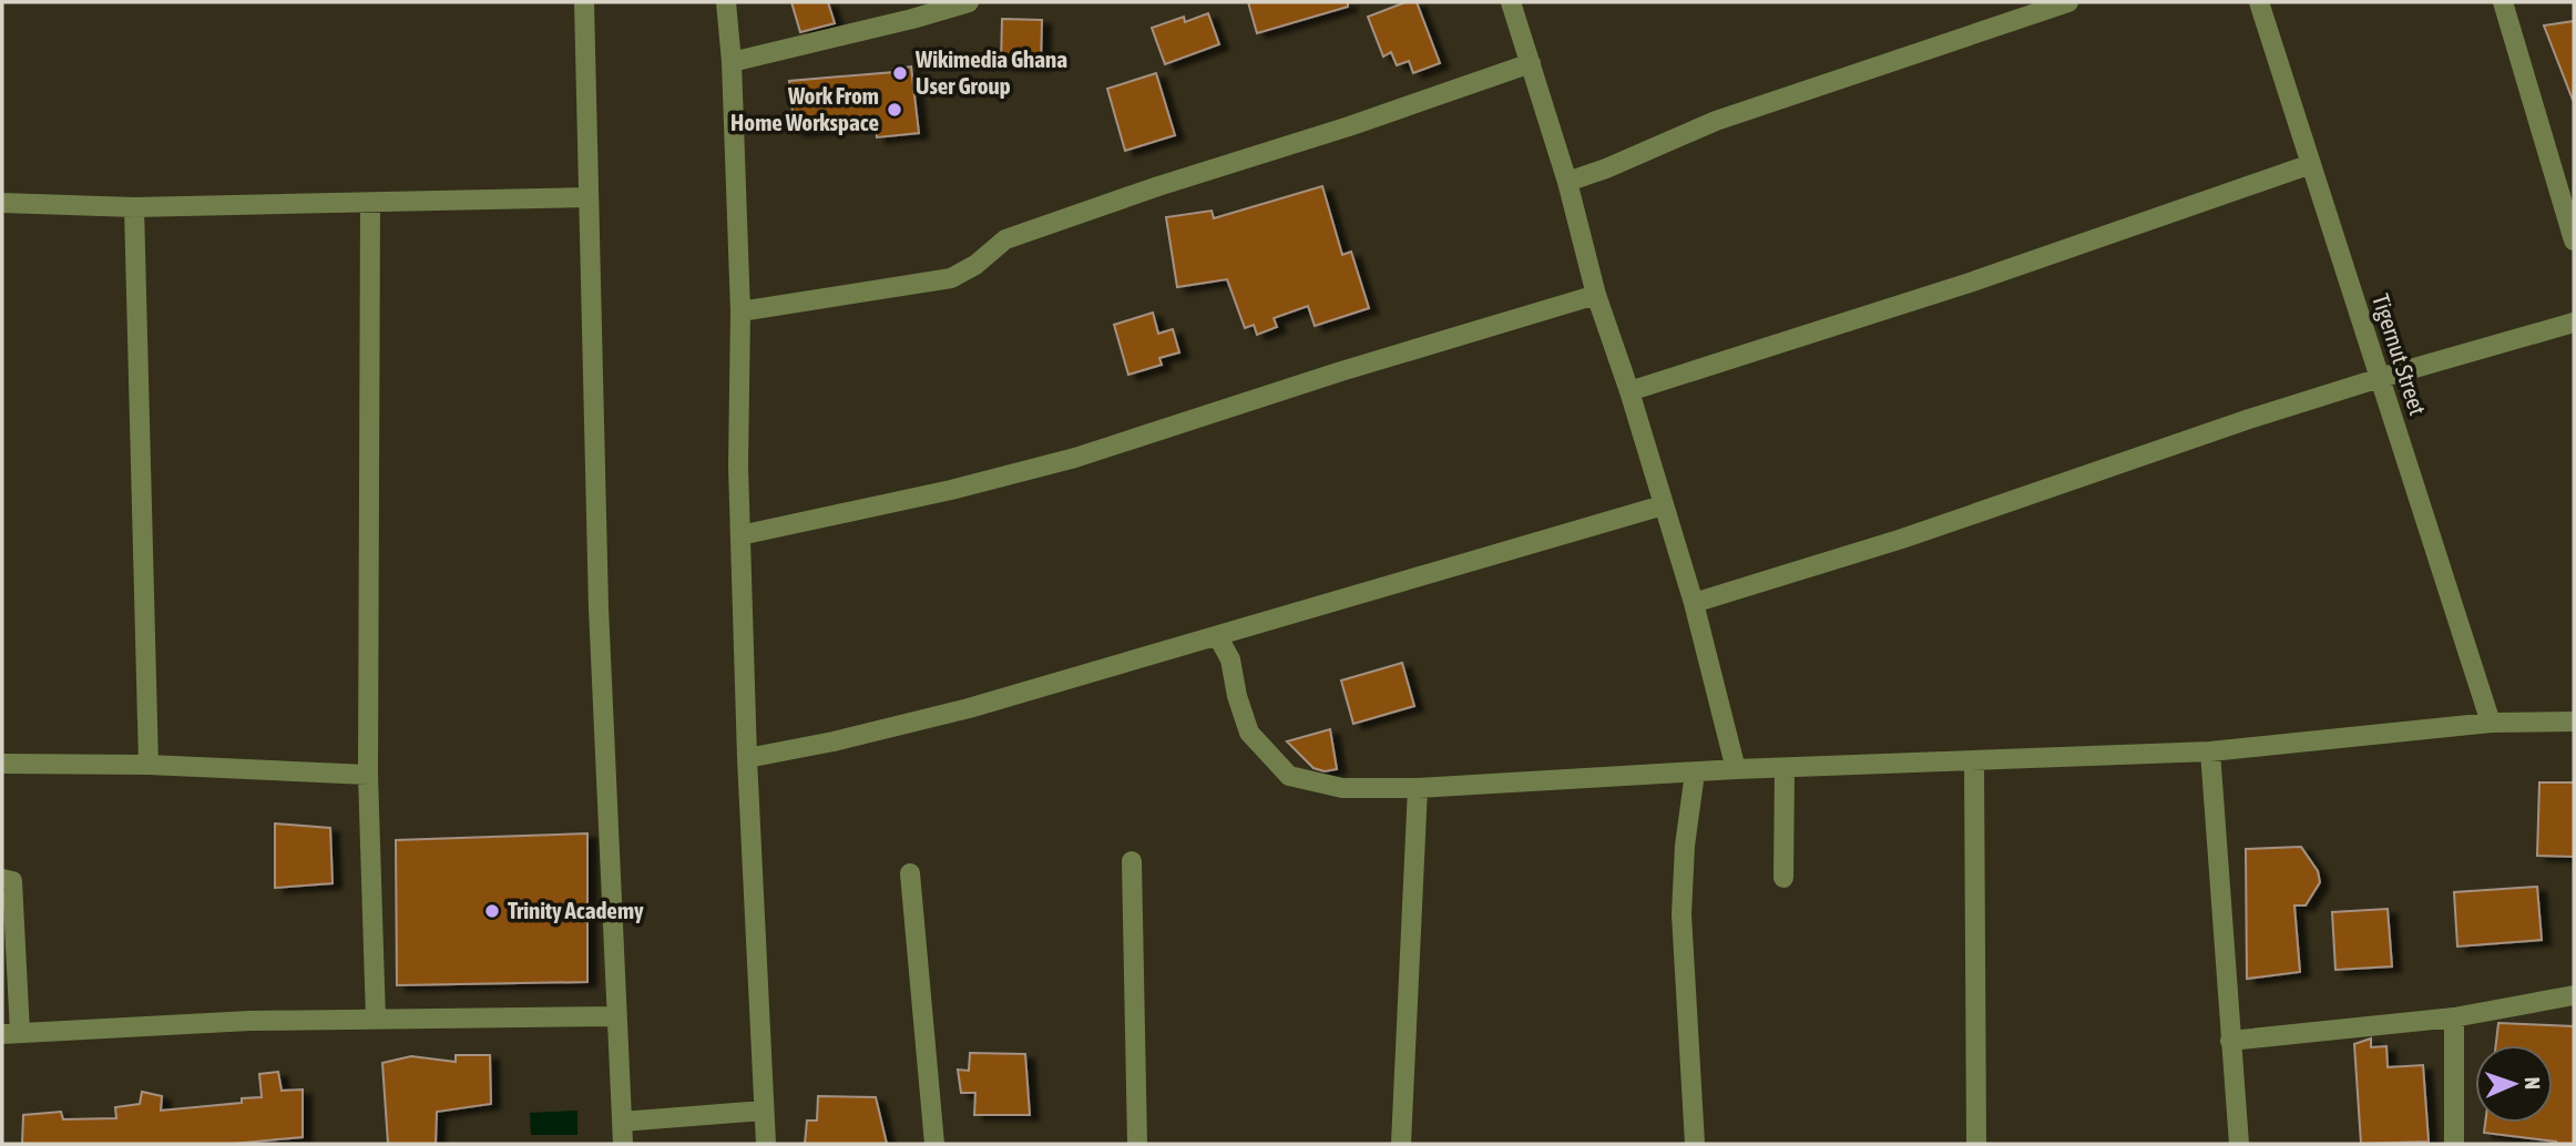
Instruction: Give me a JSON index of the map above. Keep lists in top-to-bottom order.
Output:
{
  "streets": {
    "street": ["Tigernut Street"]
  },
  "places": ["Wikimedia Ghana User Group", "Work From Home Workspace", "Trinity Academy"],
  "north": "right"
}
